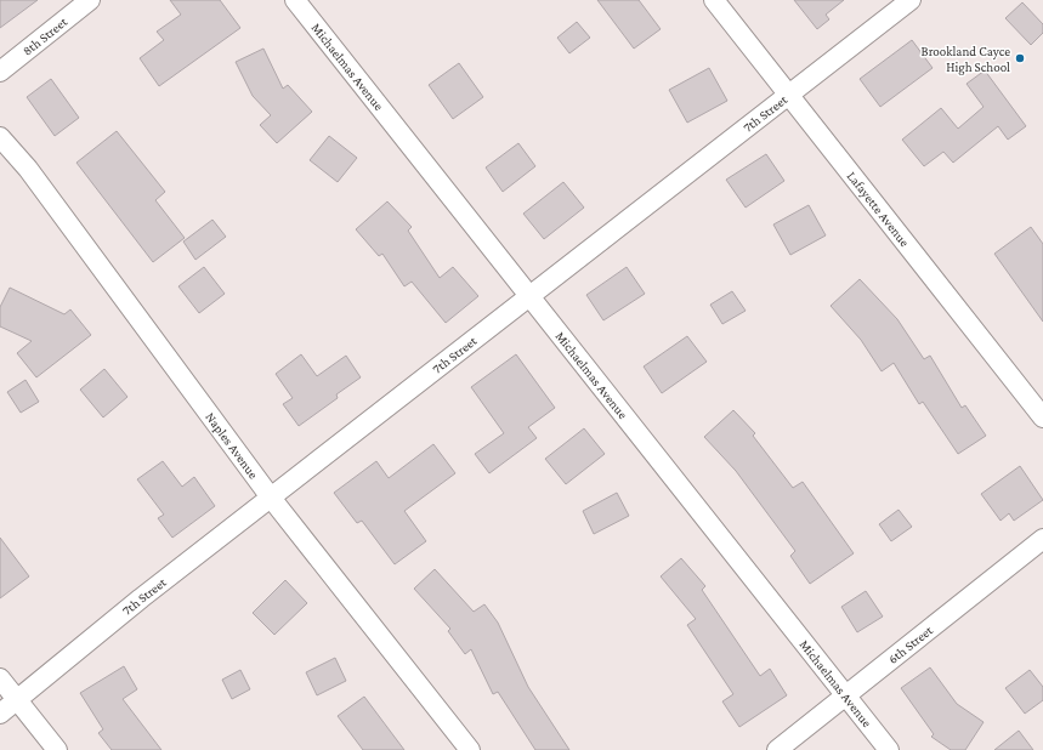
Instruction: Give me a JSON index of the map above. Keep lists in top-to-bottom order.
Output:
{
  "streets": {
    "street": [
      "8th Street",
      "Michaelmas Avenue",
      "7th Street",
      "Lafayette Avenue",
      "Naples Avenue",
      "6th Street"
    ]
  },
  "crossings": [
    ["Michaelmas Avenue", "7th Street"],
    ["Michaelmas Avenue", "6th Street"],
    ["7th Street", "Lafayette Avenue"],
    ["7th Street", "Naples Avenue"]
  ],
  "places": ["Brookland Cayce High School"]
}
